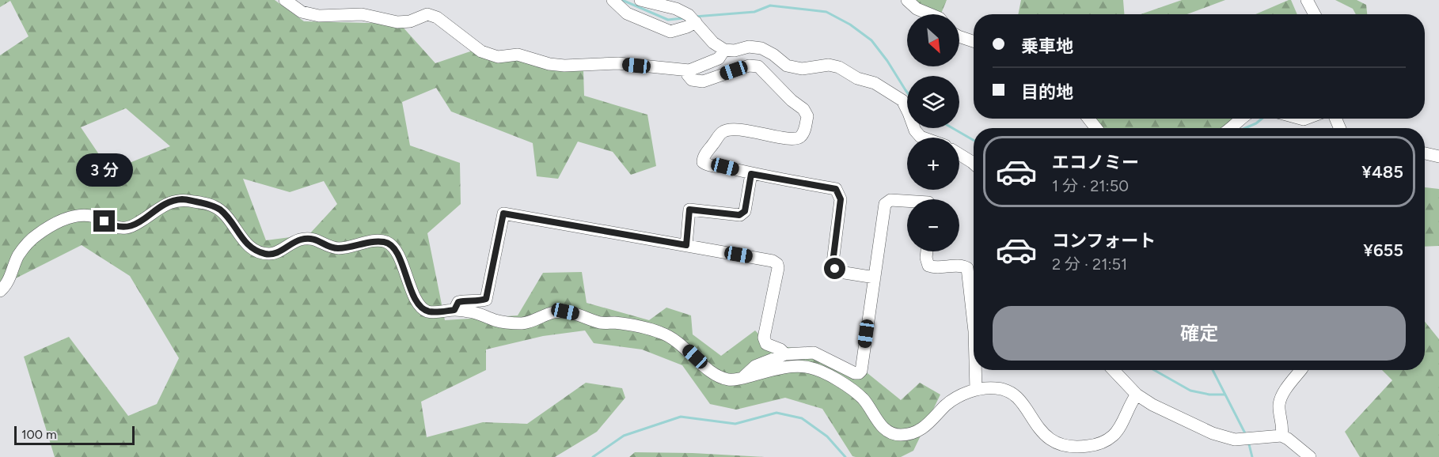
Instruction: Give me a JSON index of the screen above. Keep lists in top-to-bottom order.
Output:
{
  "scale_bar": "100 m",
  "north": "bottom right",
  "page": {
    "map_buttons": ["+", "−"],
    "banner": ["乗車地", "目的地"],
    "list": [
      {
        "name": "エコノミー",
        "note": "1 分 · 21:50",
        "value": "¥485"
      },
      {
        "name": "コンフォート",
        "note": "2 分 · 21:51",
        "value": "¥655"
      }
    ],
    "bubble": "3 分",
    "buttons": "確定",
    "scale": "100 m"
  }
}
